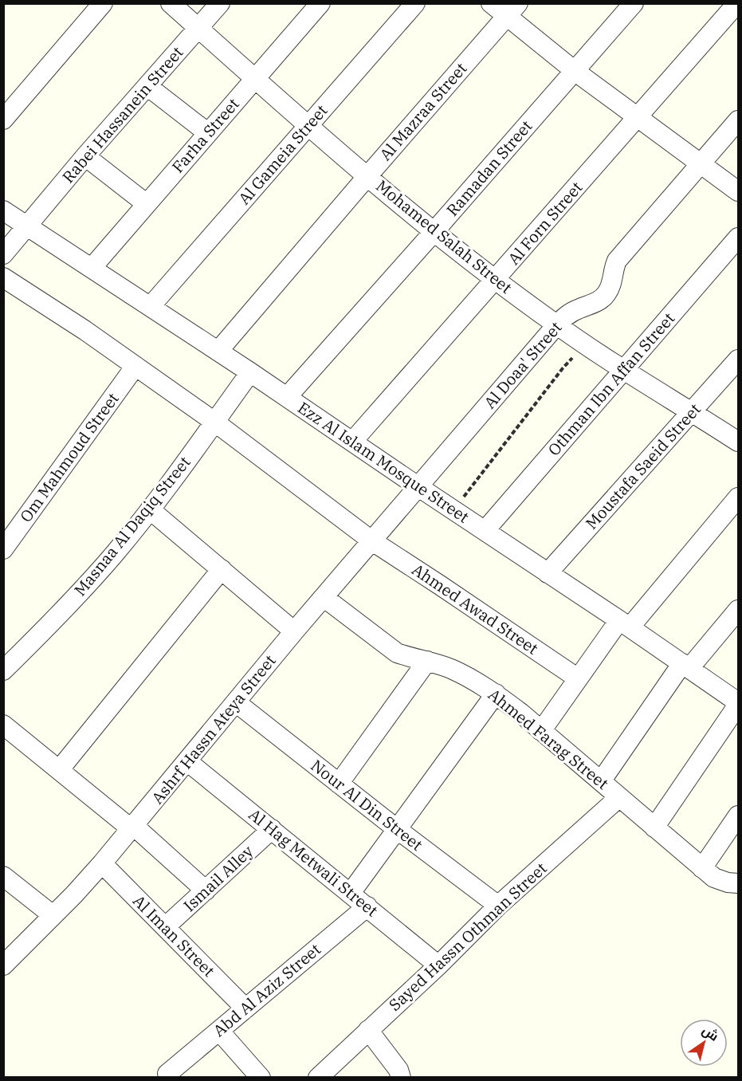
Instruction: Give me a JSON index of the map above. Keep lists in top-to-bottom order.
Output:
{
  "streets": {
    "street": [
      "Al Mazraa Street",
      "Rabei Hassanein Street",
      "Farha Street",
      "Al Gameia Street",
      "Ramadan Street",
      "Al Forn Street",
      "Mohamed Salah Street",
      "Al Doaa' Street",
      "Othman Ibn Affan Street",
      "Om Mahmoud Street",
      "Ezz Al Islam Mosque Street",
      "Moustafa Saeid Street",
      "Masnaa Al Daqiq Street",
      "Ahmed Awad Street",
      "Ashrf Hassn Ateya Street",
      "Ahmed Farag Street",
      "Nour Al Din Street",
      "Al Hag Metwali Street",
      "Ismail Alley",
      "Al Iman Street",
      "Sayed Hassn Othman Street",
      "Abd Al Aziz Street"
    ]
  },
  "crossings": [
    ["Al Mazraa Street", "Mohamed Salah Street"],
    ["Al Mazraa Street", "Ezz Al Islam Mosque Street"],
    ["Rabei Hassanein Street", "Mohamed Salah Street"],
    ["Rabei Hassanein Street", "Ezz Al Islam Mosque Street"],
    ["Farha Street", "Mohamed Salah Street"],
    ["Farha Street", "Ezz Al Islam Mosque Street"],
    ["Al Gameia Street", "Mohamed Salah Street"],
    ["Al Gameia Street", "Ezz Al Islam Mosque Street"],
    ["Ramadan Street", "Mohamed Salah Street"],
    ["Ramadan Street", "Ezz Al Islam Mosque Street"],
    ["Al Forn Street", "Mohamed Salah Street"],
    ["Al Forn Street", "Ezz Al Islam Mosque Street"],
    ["Mohamed Salah Street", "Al Doaa' Street"],
    ["Mohamed Salah Street", "Othman Ibn Affan Street"],
    ["Mohamed Salah Street", "Moustafa Saeid Street"],
    ["Al Doaa' Street", "Ezz Al Islam Mosque Street"],
    ["Al Doaa' Street", "Ashrf Hassn Ateya Street"],
    ["Othman Ibn Affan Street", "Ezz Al Islam Mosque Street"],
    ["Om Mahmoud Street", "Ahmed Awad Street"],
    ["Ezz Al Islam Mosque Street", "Moustafa Saeid Street"],
    ["Ezz Al Islam Mosque Street", "Masnaa Al Daqiq Street"],
    ["Ezz Al Islam Mosque Street", "Ashrf Hassn Ateya Street"],
    ["Masnaa Al Daqiq Street", "Ahmed Awad Street"],
    ["Ahmed Awad Street", "Ashrf Hassn Ateya Street"],
    ["Ashrf Hassn Ateya Street", "Ahmed Farag Street"],
    ["Ashrf Hassn Ateya Street", "Nour Al Din Street"],
    ["Ashrf Hassn Ateya Street", "Al Hag Metwali Street"],
    ["Ashrf Hassn Ateya Street", "Al Iman Street"],
    ["Ahmed Farag Street", "Sayed Hassn Othman Street"],
    ["Nour Al Din Street", "Sayed Hassn Othman Street"],
    ["Al Hag Metwali Street", "Ismail Alley"],
    ["Al Hag Metwali Street", "Sayed Hassn Othman Street"],
    ["Al Hag Metwali Street", "Abd Al Aziz Street"],
    ["Ismail Alley", "Al Iman Street"],
    ["Al Iman Street", "Abd Al Aziz Street"]
  ],
  "north": "top right"
}
